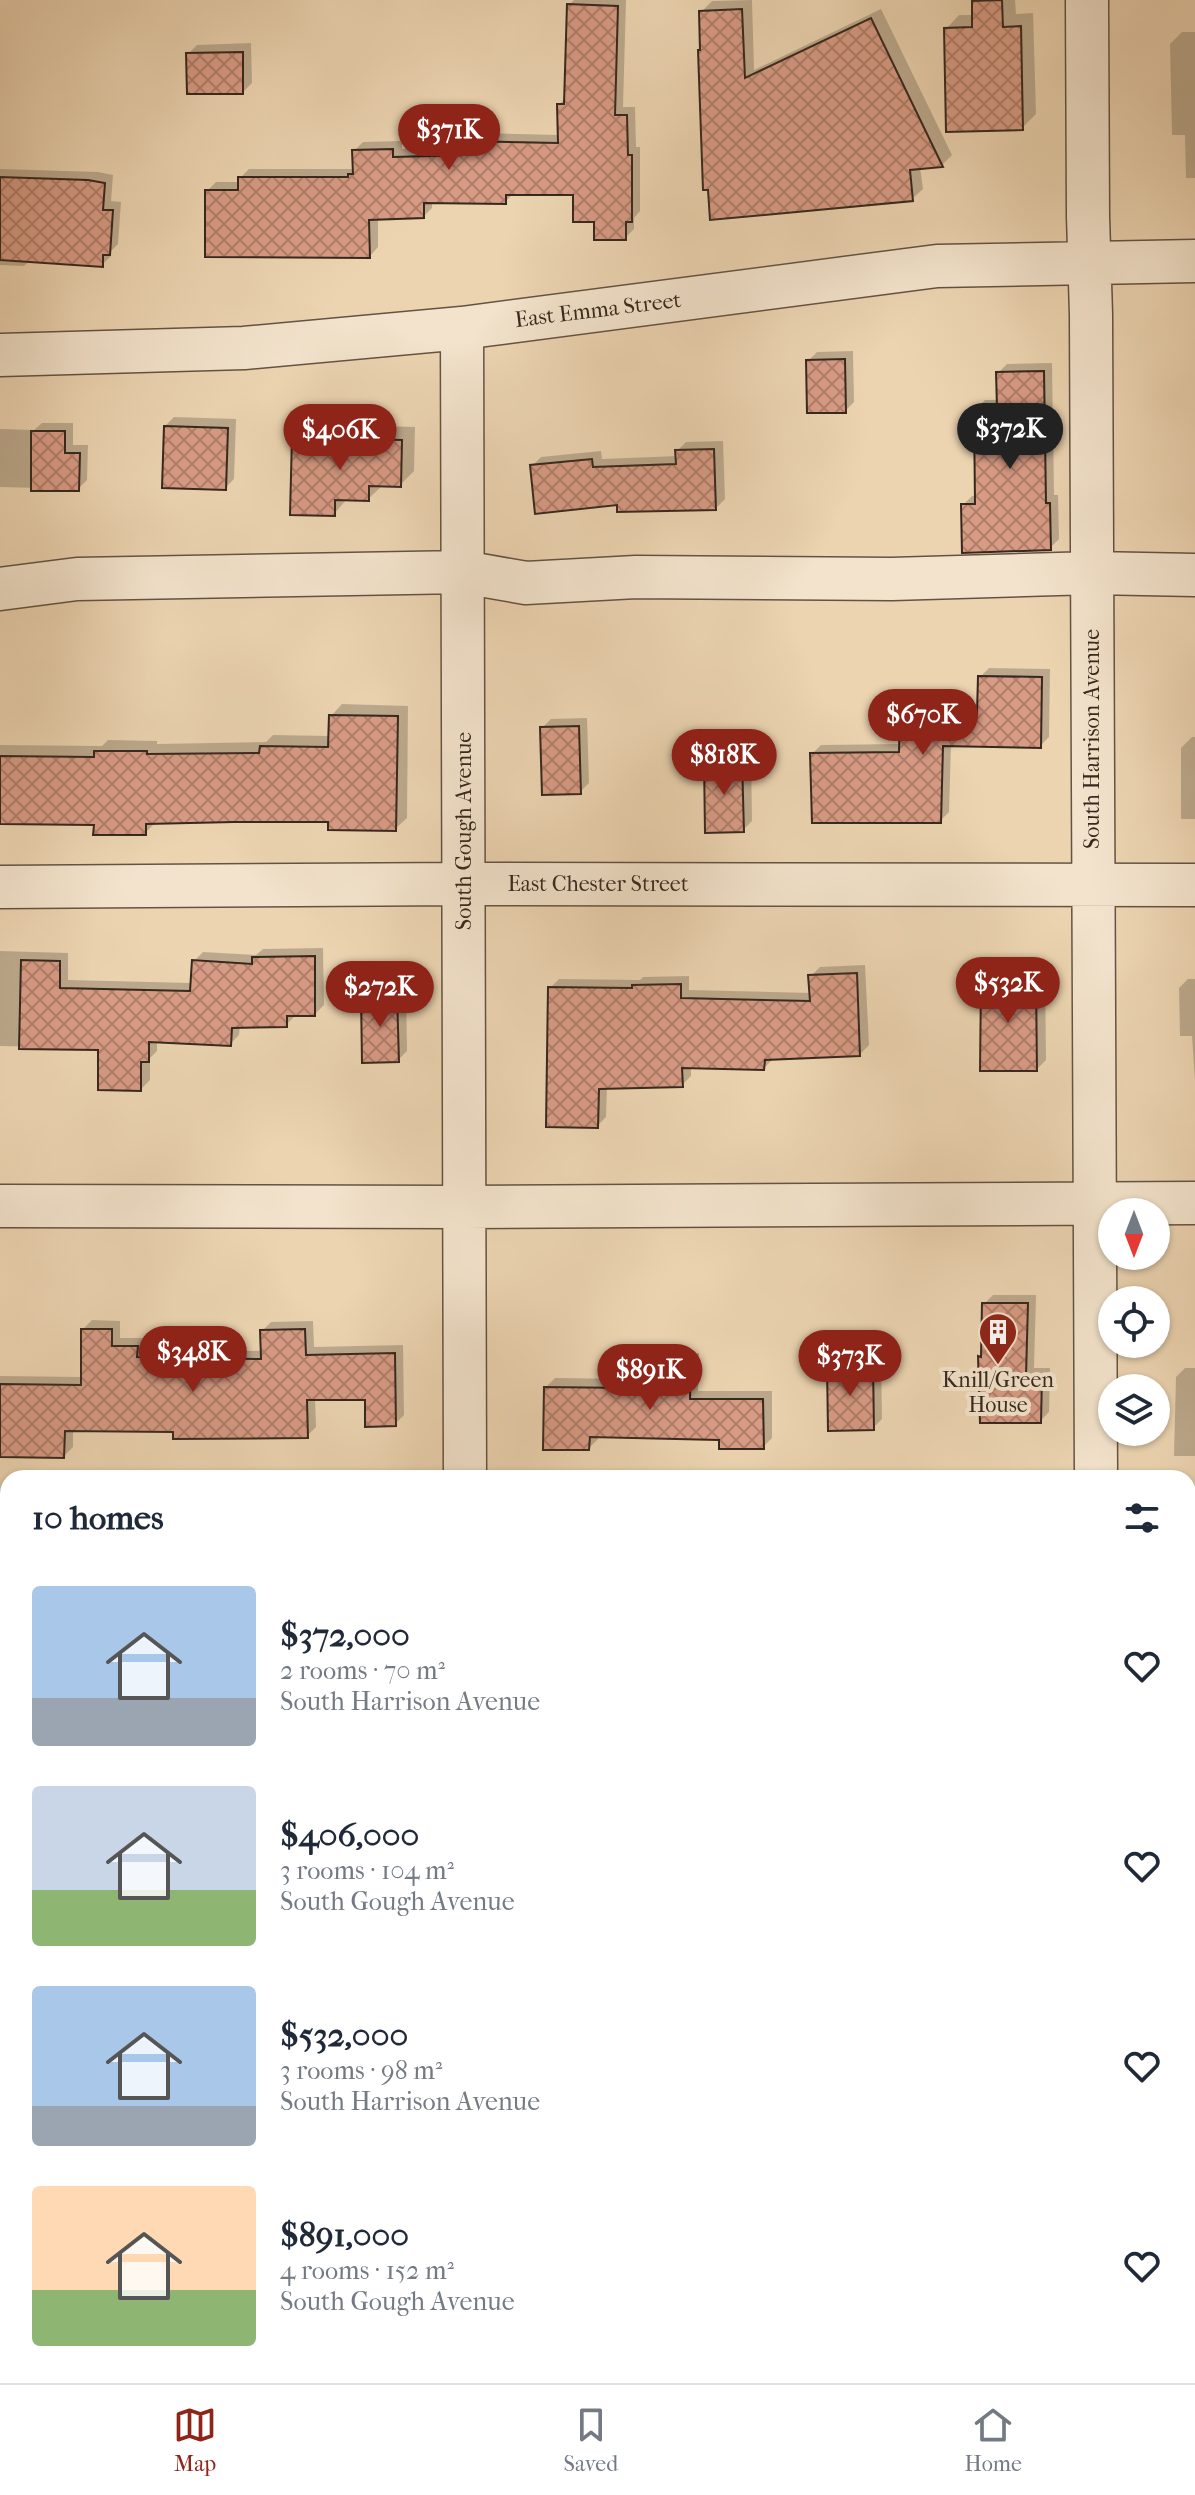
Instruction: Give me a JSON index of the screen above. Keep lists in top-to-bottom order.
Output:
{
  "streets": {
    "street": [
      "East Emma Street",
      "South Harrison Avenue",
      "South Gough Avenue",
      "East Chester Street"
    ]
  },
  "crossings": [
    ["East Emma Street", "South Harrison Avenue"],
    ["East Emma Street", "South Gough Avenue"],
    ["South Harrison Avenue", "East Chester Street"],
    ["South Gough Avenue", "East Chester Street"]
  ],
  "places": {
    "building": ["Knill/Green House"]
  },
  "north": "bottom",
  "page": {
    "price": [
      "$371K",
      "$372K",
      "$406K",
      "$670K",
      "$818K",
      "$532K",
      "$272K",
      "$348K",
      "$373K",
      "$891K"
    ],
    "heading": "10 homes",
    "list": [
      {
        "name": "$372,000",
        "note": "2 rooms · 70 m² · South Harrison Avenue"
      },
      {
        "name": "$406,000",
        "note": "3 rooms · 104 m² · South Gough Avenue"
      },
      {
        "name": "$532,000",
        "note": "3 rooms · 98 m² · South Harrison Avenue"
      },
      {
        "name": "$891,000",
        "note": "4 rooms · 152 m² · South Gough Avenue"
      }
    ],
    "tabs": ["Map", "Saved", "Home"]
  }
}
